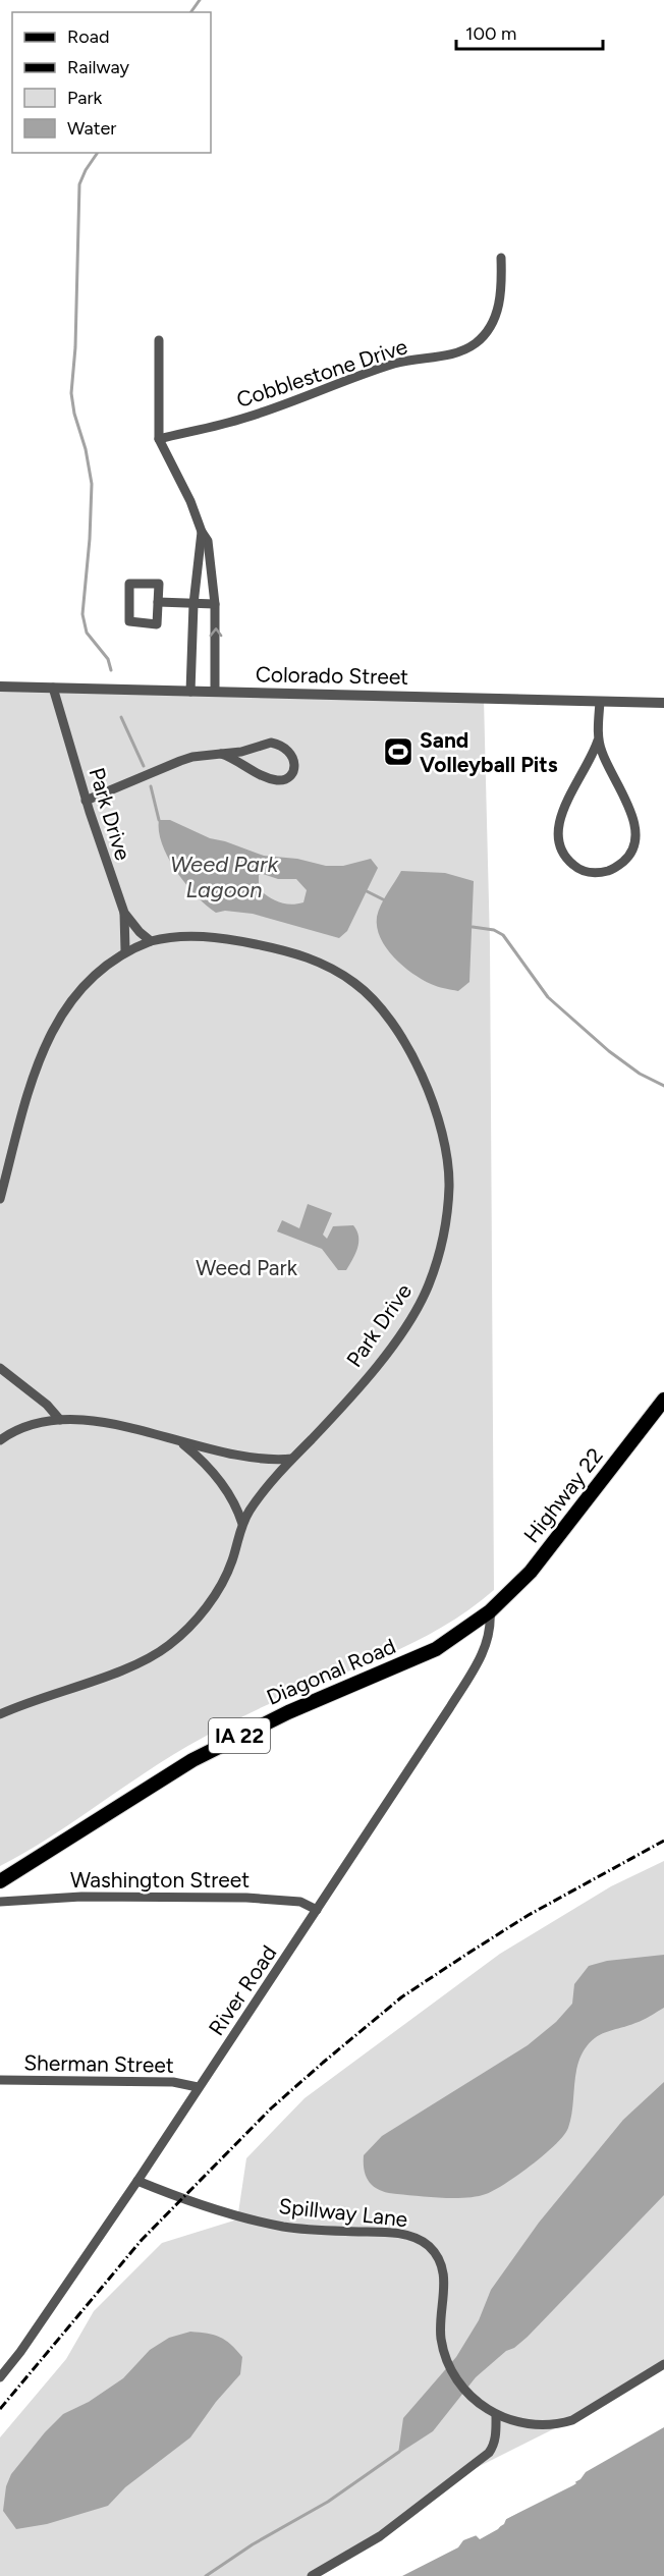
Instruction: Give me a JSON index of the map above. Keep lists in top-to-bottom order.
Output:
{
  "streets": {
    "main road": ["Highway 22", "Diagonal Road", "IA 22"],
    "street": [
      "Cobblestone Drive",
      "Colorado Street",
      "Park Drive",
      "Washington Street",
      "River Road",
      "Sherman Street",
      "Spillway Lane"
    ]
  },
  "crossings": [
    ["Colorado Street", "Park Drive"],
    ["Highway 22", "Diagonal Road"],
    ["Highway 22", "River Road"],
    ["Diagonal Road", "River Road"],
    ["Washington Street", "River Road"],
    ["River Road", "Sherman Street"],
    ["River Road", "Spillway Lane"]
  ],
  "water": ["Weed Park Lagoon"],
  "parks": ["Weed Park"],
  "places": {
    "sports": ["Sand Volleyball Pits"]
  },
  "legend": [
    "Road",
    "Railway",
    "Park",
    "Water"
  ],
  "scale_bar": "100 m"
}
